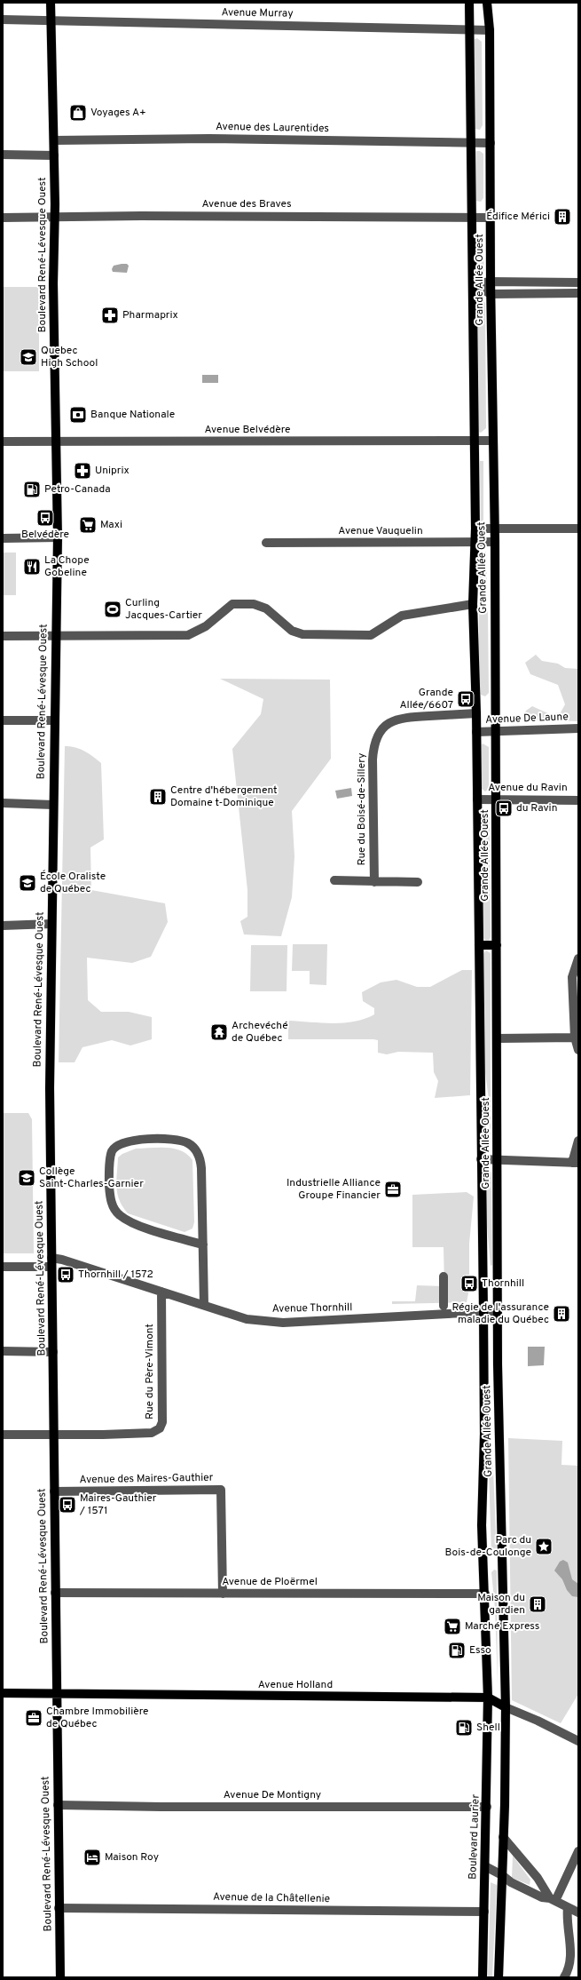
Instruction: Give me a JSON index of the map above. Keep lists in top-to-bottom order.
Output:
{
  "streets": {
    "main road": [
      "Boulevard René-Lévesque Ouest",
      "Grande Allée Ouest",
      "Avenue Holland",
      "Boulevard Laurier"
    ],
    "street": [
      "Avenue Murray",
      "Avenue des Laurentides",
      "Avenue des Braves",
      "Avenue Belvédère",
      "Avenue Vauquelin",
      "Avenue De Laune",
      "Avenue du Ravin",
      "Rue du Boisé-de-Sillery",
      "Avenue Thornhill",
      "Rue du Père-Vimont",
      "Avenue des Maires-Gauthier",
      "Avenue de Ploërmel",
      "Avenue De Montigny",
      "Avenue de la Châtellenie"
    ]
  },
  "crossings": [
    ["Avenue Murray", "Boulevard René-Lévesque Ouest"],
    ["Avenue Murray", "Grande Allée Ouest"],
    ["Avenue des Laurentides", "Boulevard René-Lévesque Ouest"],
    ["Avenue des Laurentides", "Grande Allée Ouest"],
    ["Avenue des Braves", "Boulevard René-Lévesque Ouest"],
    ["Avenue des Braves", "Grande Allée Ouest"],
    ["Boulevard René-Lévesque Ouest", "Avenue Belvédère"],
    ["Boulevard René-Lévesque Ouest", "Avenue Thornhill"],
    ["Boulevard René-Lévesque Ouest", "Rue du Père-Vimont"],
    ["Boulevard René-Lévesque Ouest", "Avenue des Maires-Gauthier"],
    ["Boulevard René-Lévesque Ouest", "Avenue de Ploërmel"],
    ["Boulevard René-Lévesque Ouest", "Avenue Holland"],
    ["Boulevard René-Lévesque Ouest", "Avenue De Montigny"],
    ["Boulevard René-Lévesque Ouest", "Avenue de la Châtellenie"],
    ["Grande Allée Ouest", "Avenue Belvédère"],
    ["Grande Allée Ouest", "Avenue Vauquelin"],
    ["Grande Allée Ouest", "Avenue De Laune"],
    ["Grande Allée Ouest", "Avenue du Ravin"],
    ["Grande Allée Ouest", "Rue du Boisé-de-Sillery"],
    ["Grande Allée Ouest", "Avenue Thornhill"],
    ["Grande Allée Ouest", "Avenue de Ploërmel"],
    ["Grande Allée Ouest", "Avenue Holland"],
    ["Grande Allée Ouest", "Boulevard Laurier"],
    ["Avenue Thornhill", "Rue du Père-Vimont"],
    ["Avenue des Maires-Gauthier", "Avenue de Ploërmel"],
    ["Avenue Holland", "Boulevard Laurier"],
    ["Avenue De Montigny", "Boulevard Laurier"],
    ["Boulevard Laurier", "Avenue de la Châtellenie"]
  ],
  "places": {
    "shop": ["Voyages A+"],
    "building": [
      "Édifice Mérici",
      "Centre d'hébergement Domaine t-Dominique",
      "Régie de l'assurance maladie du Québec",
      "Maison du gardien"
    ],
    "pharmacy": ["Pharmaprix", "Uniprix"],
    "school or university": ["Quebec High School", "École Oraliste de Québec", "Collège Saint-Charles-Garnier"],
    "bank": ["Banque Nationale"],
    "fuel station": ["Petro-Canada", "Esso", "Shell"],
    "bus stop": [
      "Belvédère",
      "Grande Allée/6607",
      "du Ravin",
      "Thornhill / 1572",
      "Thornhill",
      "Maires-Gauthier / 1571"
    ],
    "supermarket": ["Maxi", "Marché Express"],
    "restaurant": ["La Chope Gobeline"],
    "sports": ["Curling Jacques-Cartier"],
    "temple": ["Archevéché de Québec"],
    "office": ["Industrielle Alliance Groupe Financier", "Chambre Immobilière de Québec"],
    "place": ["Parc du Bois-de-Coulonge"],
    "hotel": ["Maison Roy"]
  }
}
